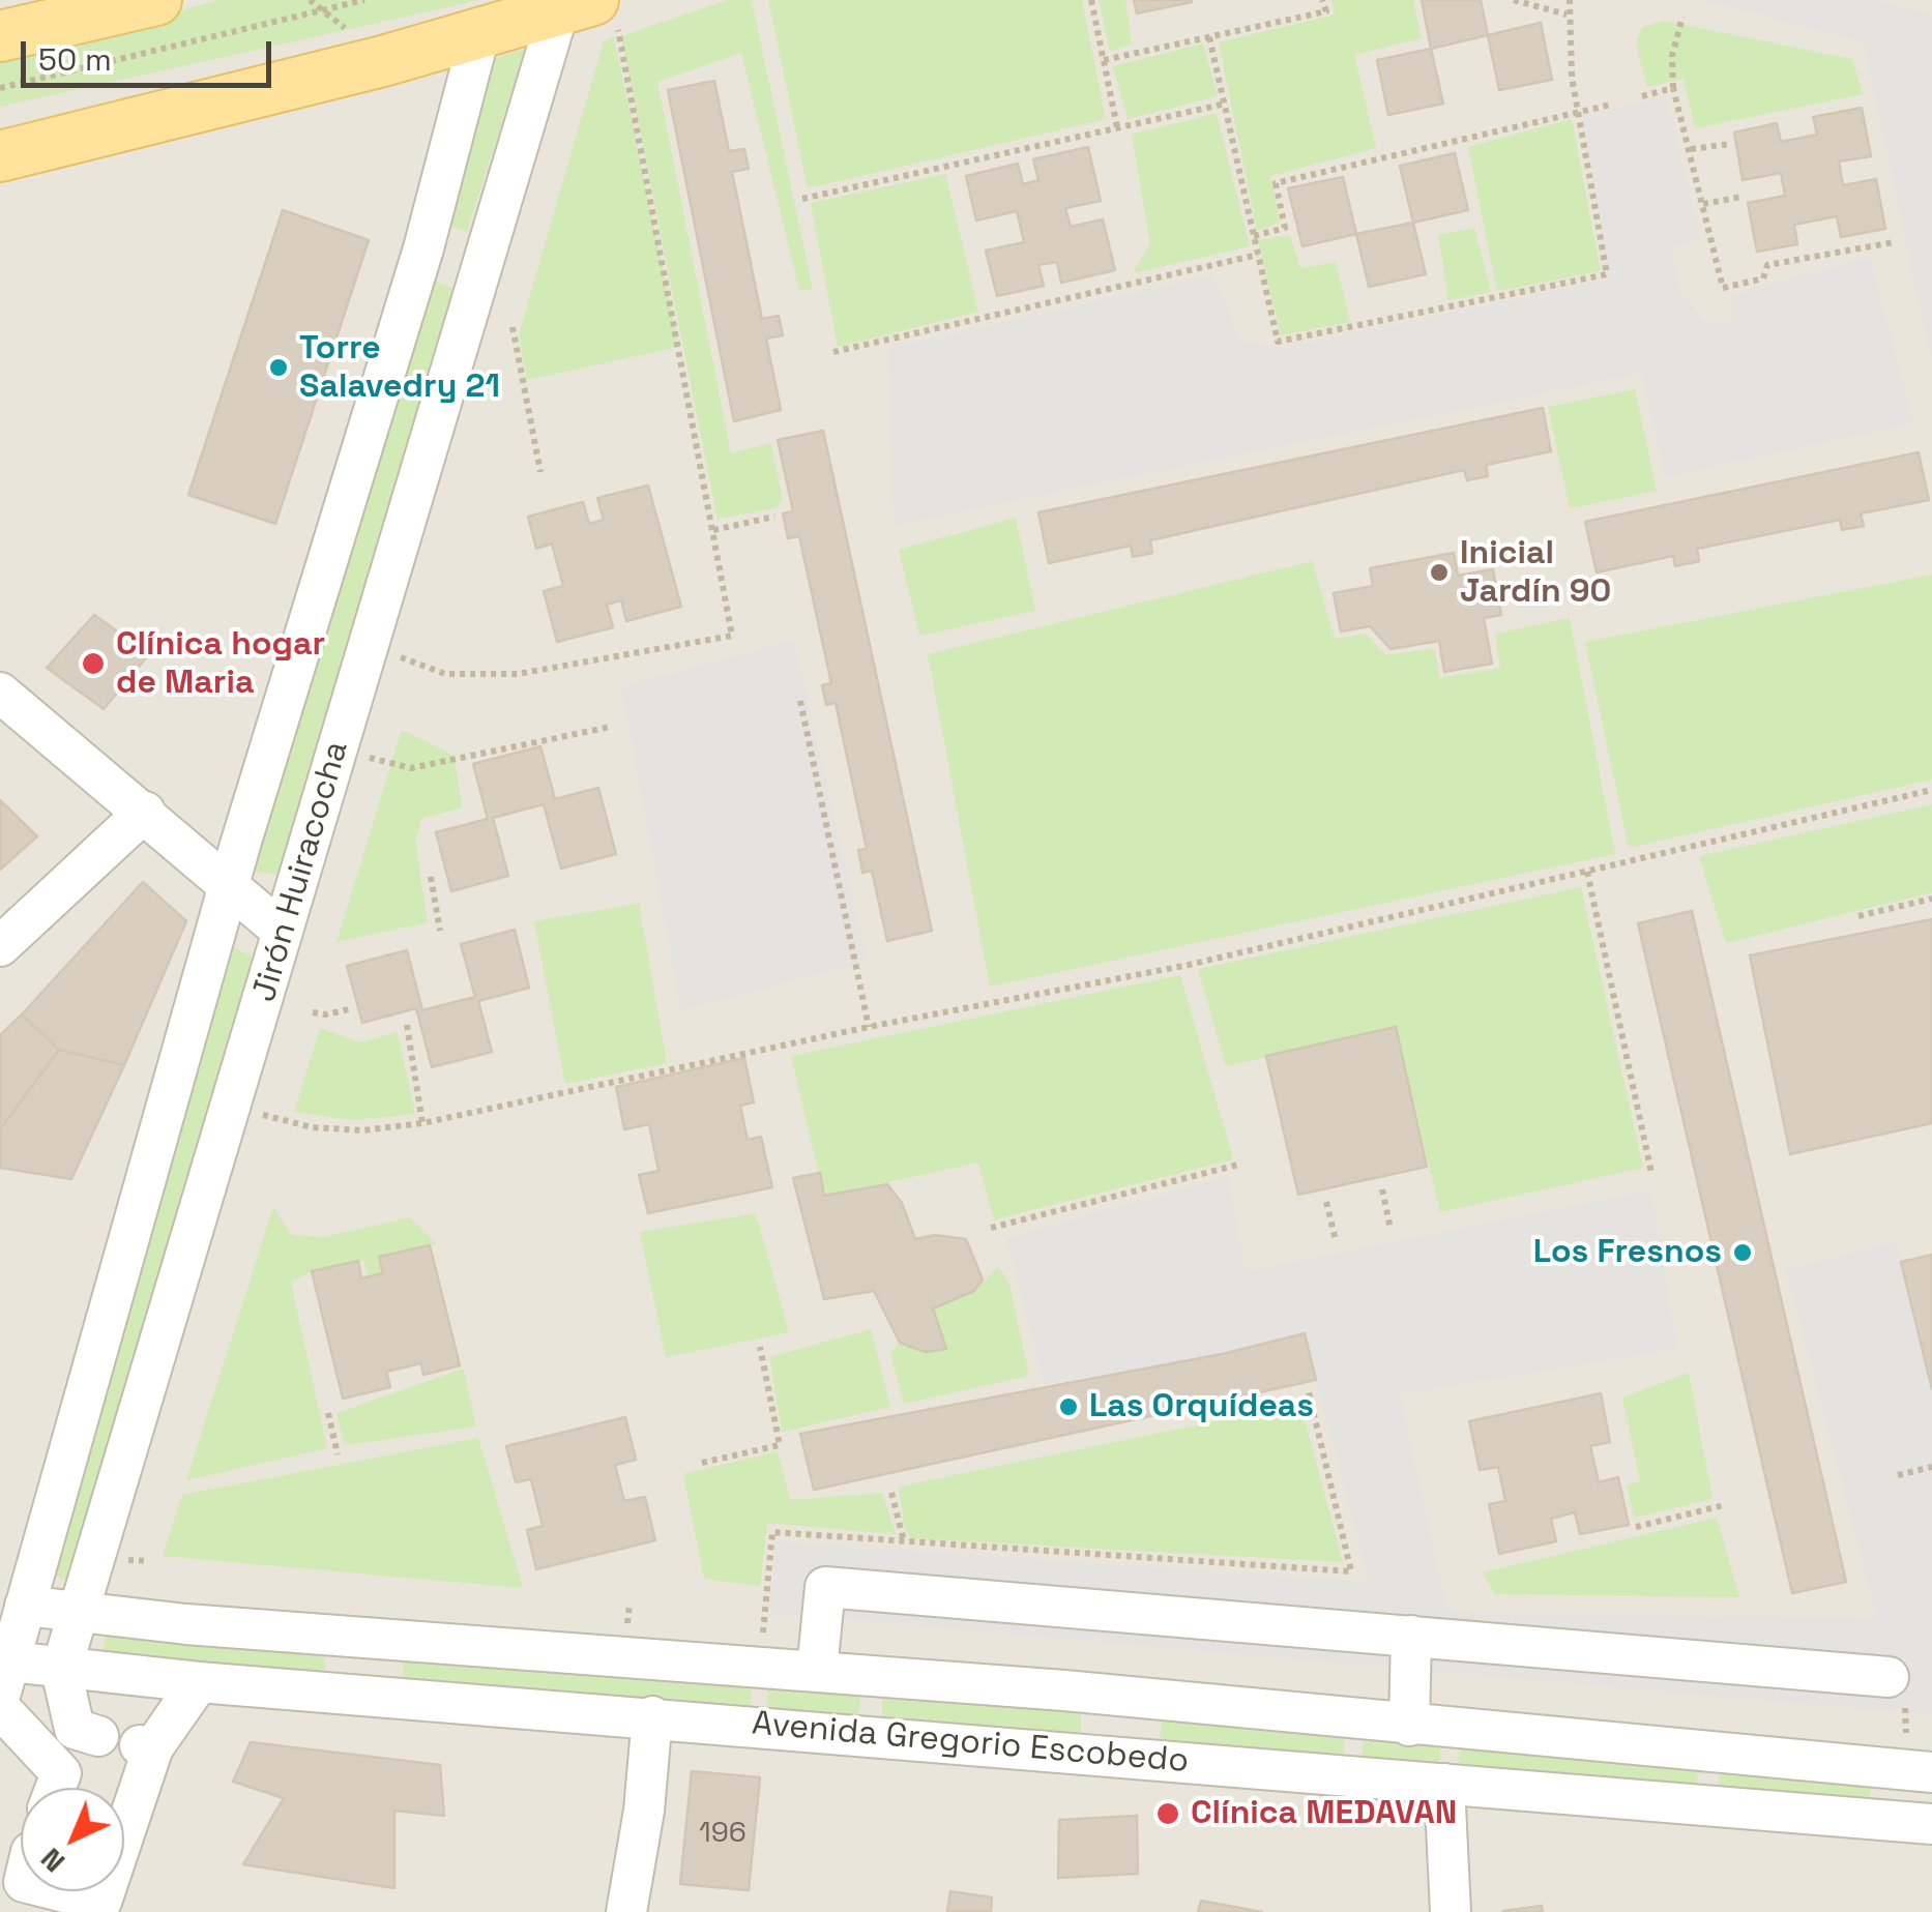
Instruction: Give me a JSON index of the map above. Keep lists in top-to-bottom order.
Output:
{
  "streets": {
    "street": ["Jirón Huiracocha", "Avenida Gregorio Escobedo"]
  },
  "crossings": [
    ["Jirón Huiracocha", "Avenida Gregorio Escobedo"]
  ],
  "places": [
    "Torre Salavedry 21",
    "Inicial Jardín 90",
    "Clínica hogar de Maria",
    "Los Fresnos",
    "Las Orquídeas",
    "Clínica MEDAVAN"
  ],
  "house_numbers": ["196"],
  "scale_bar": "50 m",
  "north": "bottom left"
}
